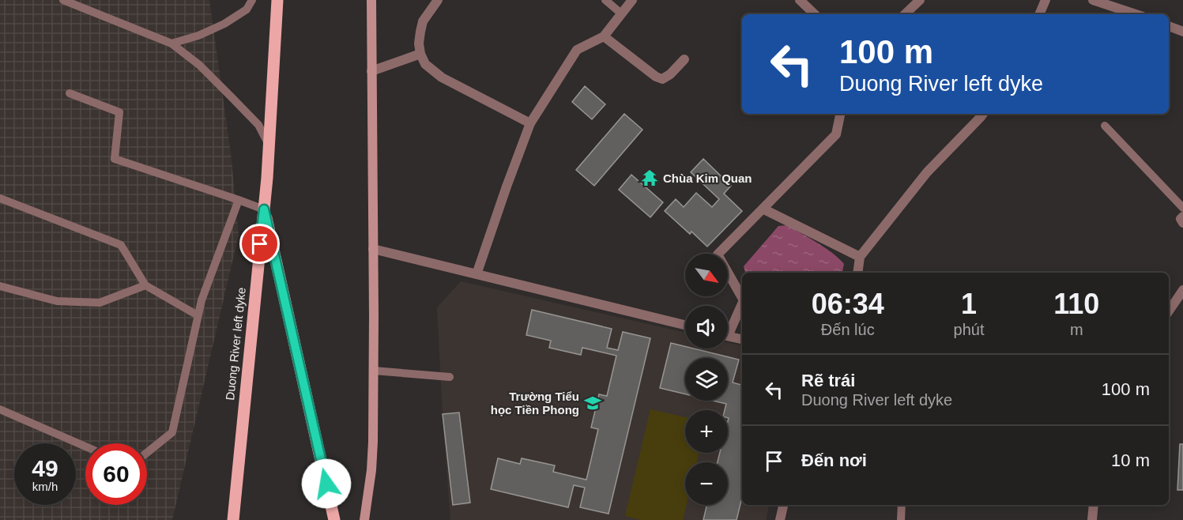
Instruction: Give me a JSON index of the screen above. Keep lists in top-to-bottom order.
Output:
{
  "streets": {
    "main road": ["Duong River left dyke"]
  },
  "places": {
    "temple": ["Chùa Kim Quan"],
    "school or university": ["Trường Tiểu học Tiền Phong"]
  },
  "north": "bottom right",
  "page": {
    "turn": ["100 m", "Duong River left dyke"],
    "map_buttons": ["+", "−"],
    "eta": [
      "06:34",
      "Đến lúc",
      "1",
      "phút",
      "110",
      "m"
    ],
    "list": [
      {
        "name": "Rẽ trái",
        "note": "Duong River left dyke",
        "value": "100 m"
      },
      {
        "name": "Đến nơi",
        "value": "10 m"
      }
    ],
    "speed": "49 km/h",
    "limit": "60"
  }
}
